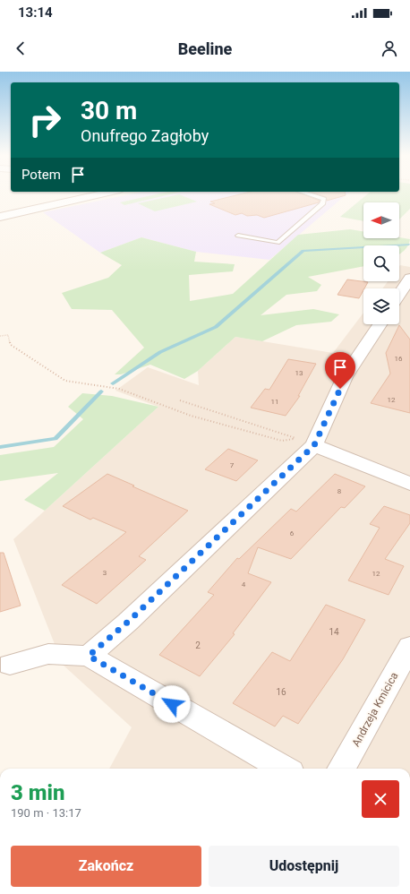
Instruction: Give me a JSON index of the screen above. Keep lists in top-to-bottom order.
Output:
{
  "streets": {
    "street": ["Andrzeja Kmicica"]
  },
  "house_numbers": [
    "16",
    "13",
    "12",
    "11",
    "7",
    "8",
    "6",
    "3",
    "12",
    "4",
    "14",
    "2",
    "16"
  ],
  "north": "left",
  "page": {
    "status": "13:14",
    "header": "Beeline",
    "turn": ["30 m", "Onufrego Zagłoby"],
    "then": "Potem",
    "heading": ["3 min", "190 m · 13:17"],
    "buttons": ["Zakończ", "Udostępnij"]
  }
}
